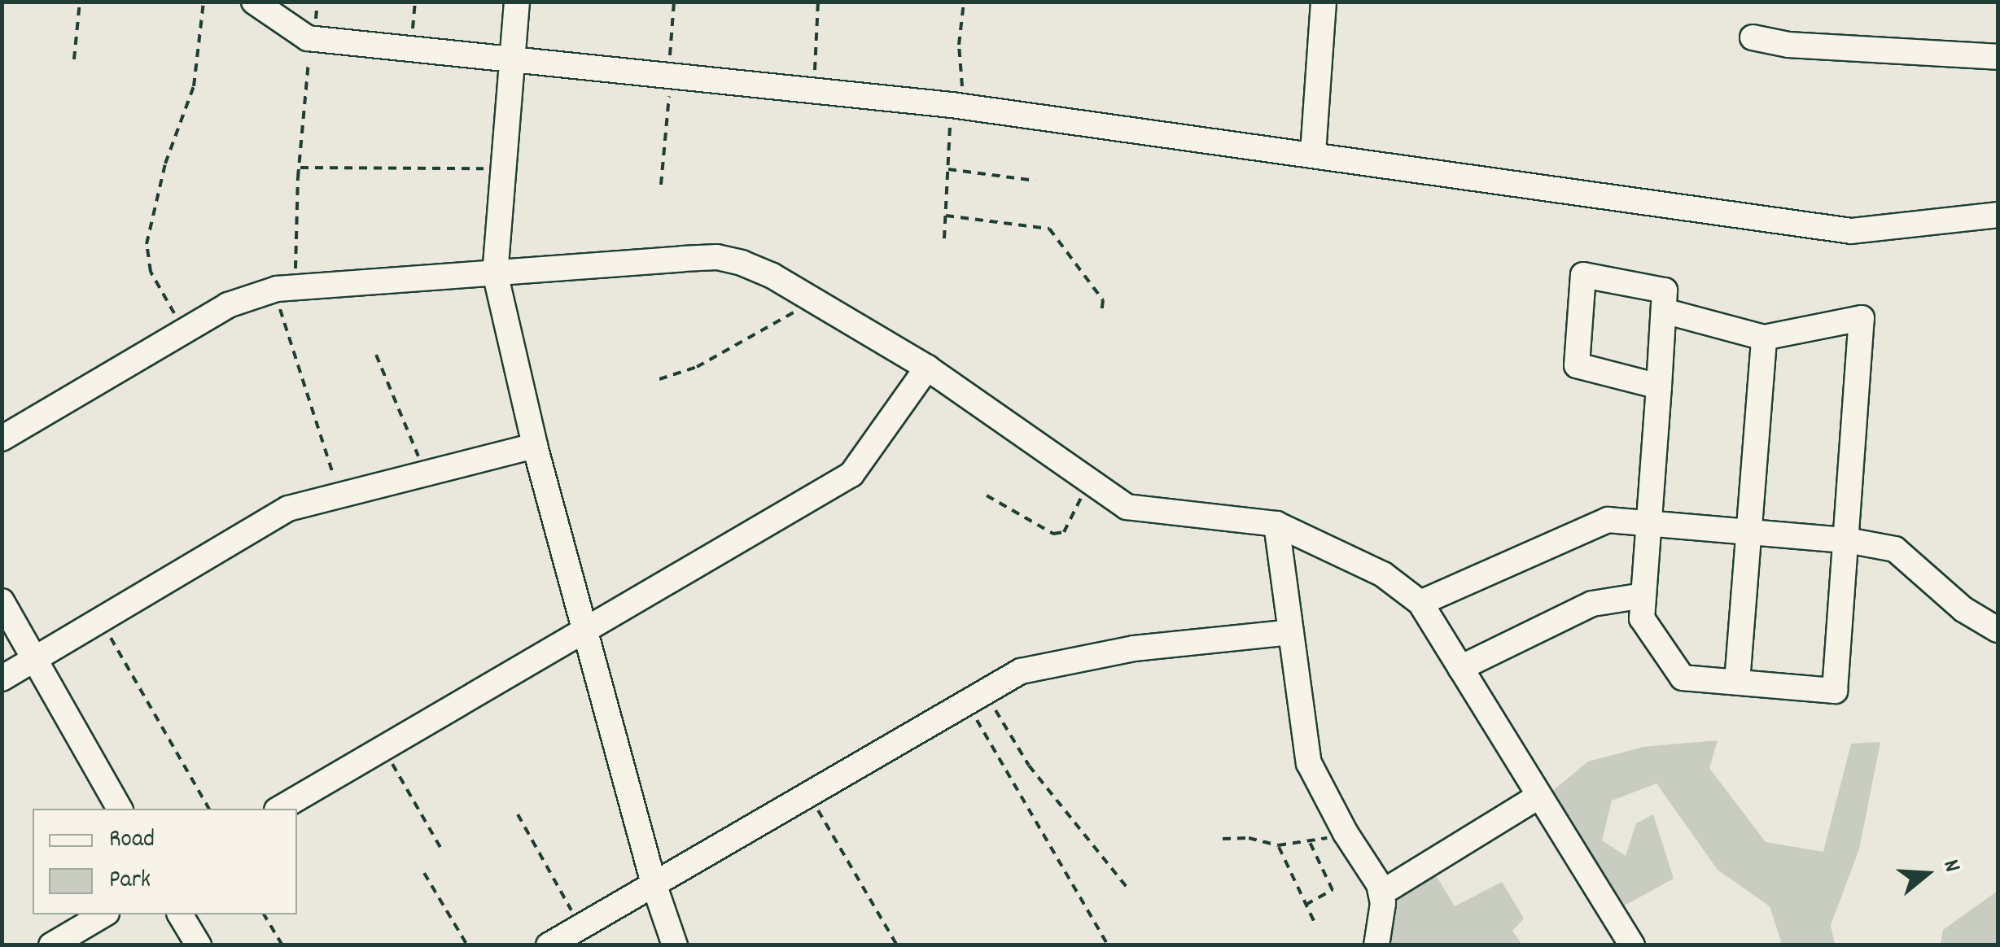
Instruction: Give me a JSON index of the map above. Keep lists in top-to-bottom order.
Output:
{
  "legend": ["Road", "Park"],
  "north": "right"
}
